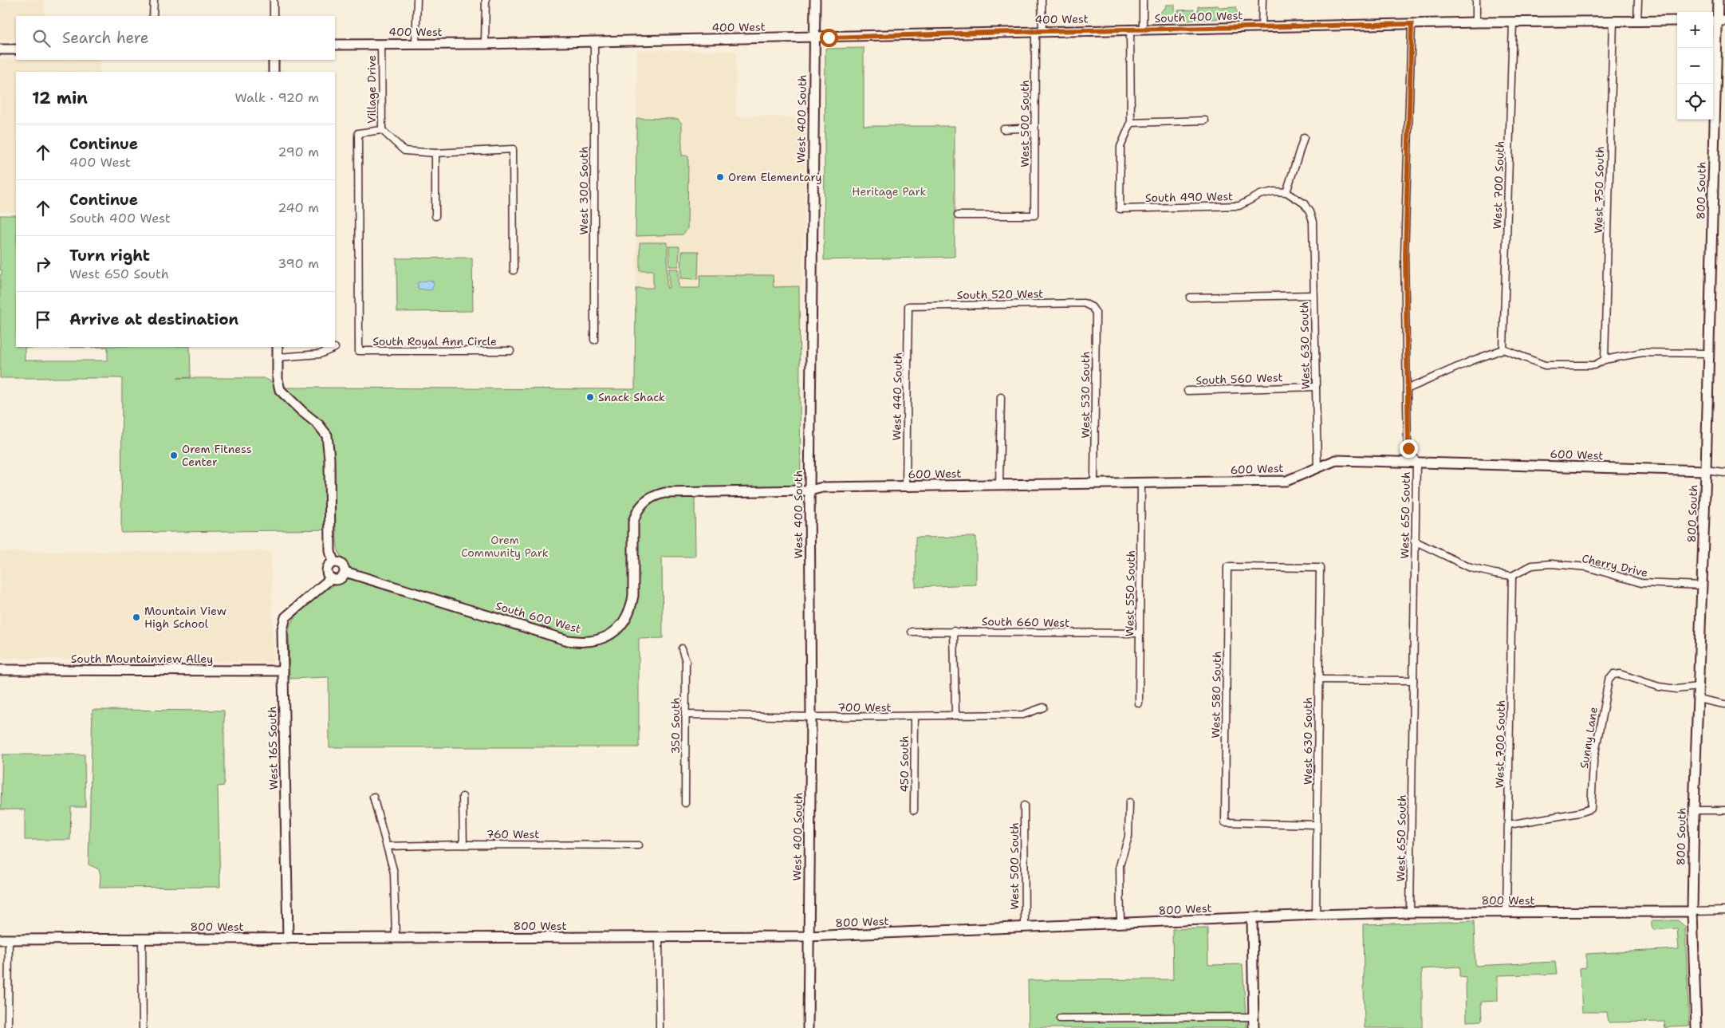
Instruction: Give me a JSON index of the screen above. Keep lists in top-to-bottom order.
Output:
{
  "streets": {
    "street": [
      "South 400 West",
      "400 West",
      "Village Drive",
      "West 400 South",
      "West 500 South",
      "West 700 South",
      "West 750 South",
      "West 300 South",
      "800 South",
      "South 490 West",
      "South 520 West",
      "South Royal Ann Circle",
      "West 630 South",
      "South 560 West",
      "West 530 South",
      "West 440 South",
      "600 West",
      "West 650 South",
      "Cherry Drive",
      "West 550 South",
      "South 600 West",
      "South 660 West",
      "South Mountainview Alley",
      "West 580 South",
      "700 West",
      "350 South",
      "Sunny Lane",
      "West 165 South",
      "450 South",
      "760 West",
      "800 West"
    ]
  },
  "crossings": [
    ["South 400 West", "400 West"],
    ["South 400 West", "West 700 South"],
    ["South 400 West", "West 750 South"],
    ["South 400 West", "West 650 South"],
    ["400 West", "Village Drive"],
    ["400 West", "West 400 South"],
    ["400 West", "West 500 South"],
    ["400 West", "West 300 South"],
    ["Village Drive", "South Royal Ann Circle"],
    ["West 400 South", "600 West"],
    ["West 400 South", "South 600 West"],
    ["West 400 South", "700 West"],
    ["West 400 South", "800 West"],
    ["West 500 South", "800 West"],
    ["West 700 South", "Cherry Drive"],
    ["West 700 South", "Sunny Lane"],
    ["West 700 South", "800 West"],
    ["800 South", "600 West"],
    ["800 South", "Cherry Drive"],
    ["800 South", "Sunny Lane"],
    ["800 South", "800 West"],
    ["South 490 West", "West 630 South"],
    ["South 520 West", "West 530 South"],
    ["South 520 West", "West 440 South"],
    ["West 630 South", "South 560 West"],
    ["West 630 South", "600 West"],
    ["West 630 South", "West 580 South"],
    ["West 630 South", "800 West"],
    ["West 530 South", "600 West"],
    ["West 440 South", "600 West"],
    ["600 West", "West 650 South"],
    ["600 West", "West 550 South"],
    ["600 West", "South 600 West"],
    ["West 650 South", "800 West"],
    ["West 550 South", "South 660 West"],
    ["South 600 West", "West 165 South"],
    ["South Mountainview Alley", "West 165 South"],
    ["700 West", "350 South"],
    ["700 West", "450 South"],
    ["West 165 South", "800 West"]
  ],
  "parks": ["Heritage Park", "Orem Community Park"],
  "places": [
    "Orem Elementary",
    "Snack Shack",
    "Orem Fitness Center",
    "Mountain View High School"
  ],
  "page": {
    "map_buttons": ["+", "−"],
    "search": "Search here",
    "heading": ["12 min", "Walk · 920 m"],
    "list": [
      ["Continue", "400 West", "290 m"],
      ["Continue", "South 400 West", "240 m"],
      ["Turn right", "West 650 South", "390 m"],
      "Arrive at destination"
    ]
  }
}
